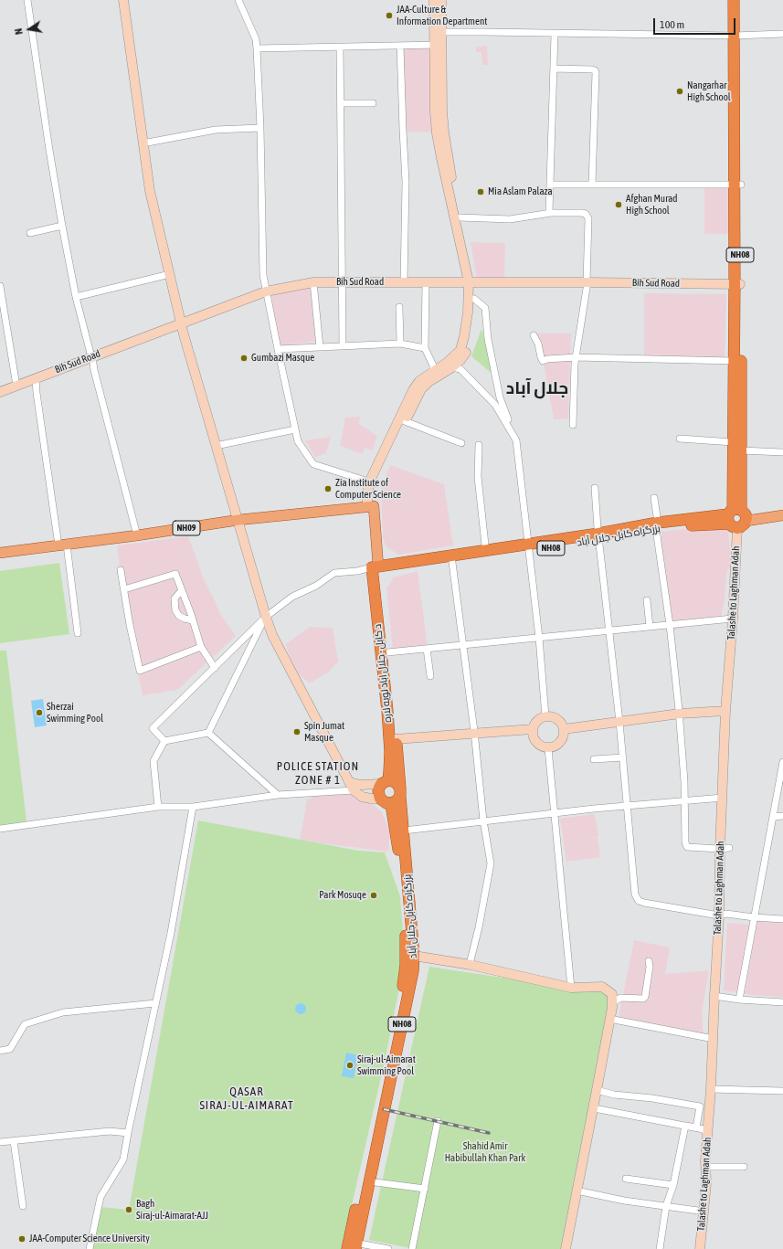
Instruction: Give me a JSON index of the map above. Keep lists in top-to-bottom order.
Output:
{
  "streets": {
    "highway": ["NH08", "بزرگراه کابل- جلال آباد", "د کابل - جلال اباد لویه لاره"],
    "main road": ["Bih Sud Road", "NH09", "Talashe to Laghman Adah"]
  },
  "crossings": [
    ["NH08", "Bih Sud Road"],
    ["NH08", "بزرگراه کابل- جلال آباد"],
    ["NH08", "Talashe to Laghman Adah"],
    ["بزرگراه کابل- جلال آباد", "Talashe to Laghman Adah"],
    ["بزرگراه کابل- جلال آباد", "د کابل - جلال اباد لویه لاره"]
  ],
  "districts": ["جلال آباد", "POLICE STATION ZONE # 1", "QASAR SIRAJ-UL-AIMARAT"],
  "parks": ["Shahid Amir Habibullah Khan Park"],
  "places": [
    "JAA-Culture & Information Department",
    "Nangarhar High School",
    "Mia Aslam Palaza",
    "Afghan Murad High School",
    "Gumbazi Masque",
    "Zia Institute of Computer Science",
    "Sherzai Swimming Pool",
    "Spin Jumat Masque",
    "Park Mosuqe",
    "Siraj-ul-Aimarat Swimming Pool",
    "Bagh Siraj-ul-Aimarat-AJJ",
    "JAA-Computer Science University"
  ],
  "scale_bar": "100 m",
  "north": "left"
}
